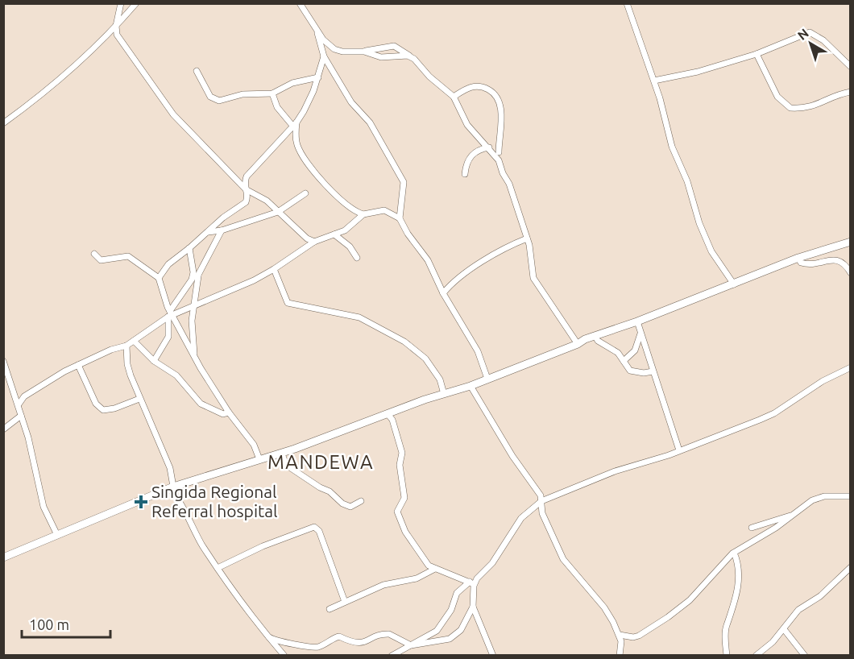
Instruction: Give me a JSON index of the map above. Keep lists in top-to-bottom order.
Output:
{
  "districts": ["MANDEWA"],
  "places": {
    "health": ["Singida Regional Referral hospital"]
  },
  "scale_bar": "100 m",
  "north": "top left"
}
